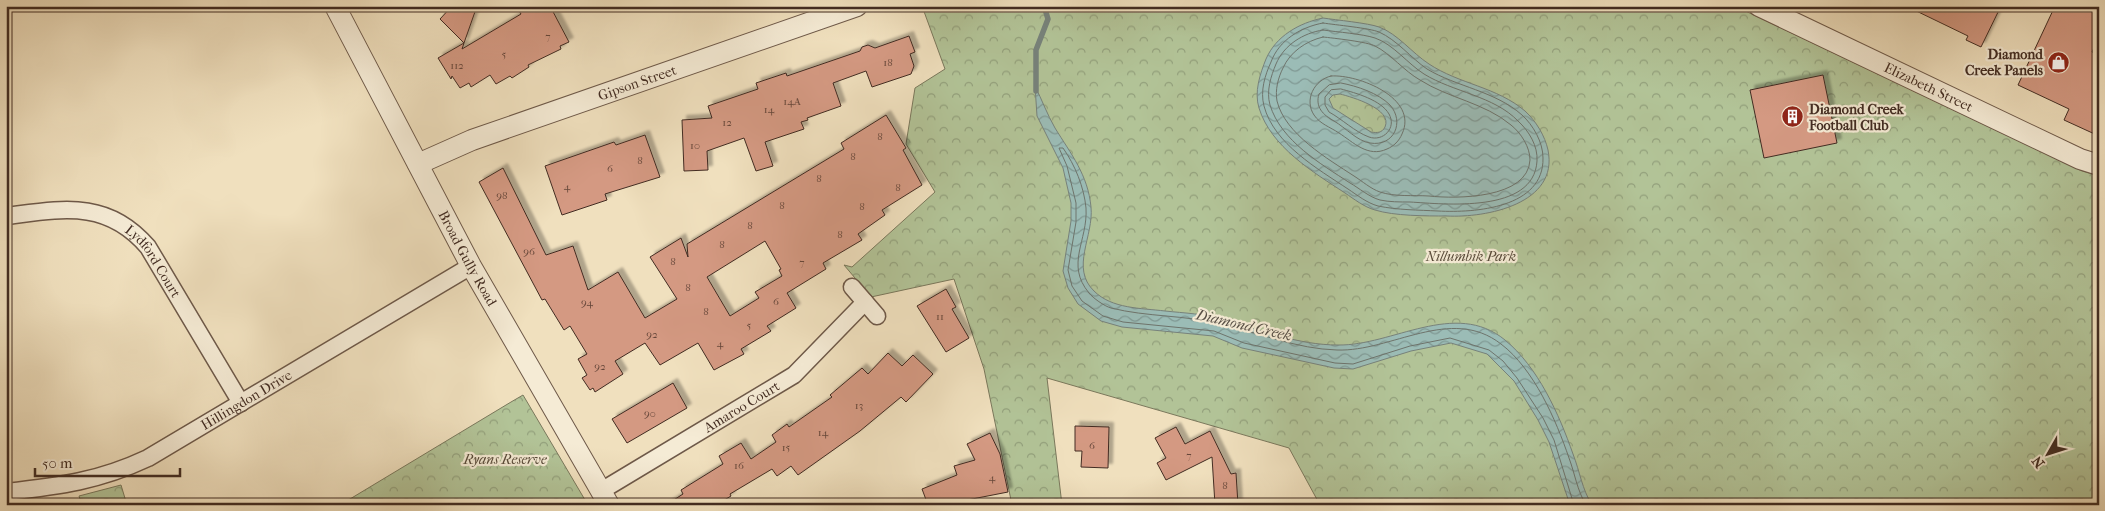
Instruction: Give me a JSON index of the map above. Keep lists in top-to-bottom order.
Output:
{
  "streets": {
    "street": [
      "Gipson Street",
      "Elizabeth Street",
      "Broad Gully Road",
      "Lydford Court",
      "Hillingdon Drive",
      "Amaroo Court"
    ]
  },
  "crossings": [
    ["Gipson Street", "Broad Gully Road"],
    ["Broad Gully Road", "Hillingdon Drive"],
    ["Broad Gully Road", "Amaroo Court"],
    ["Lydford Court", "Hillingdon Drive"]
  ],
  "water": ["Diamond Creek"],
  "parks": ["Nillumbik Park", "Ryans Reserve"],
  "places": {
    "shop": ["Diamond Creek Panels"],
    "building": ["Diamond Creek Football Club"]
  },
  "house_numbers": [
    "7",
    "5",
    "18",
    "112",
    "14A",
    "14",
    "12",
    "8",
    "10",
    "8",
    "8",
    "6",
    "8",
    "4",
    "8",
    "98",
    "8",
    "8",
    "8",
    "8",
    "8",
    "96",
    "8",
    "7",
    "8",
    "6",
    "94",
    "8",
    "11",
    "5",
    "92",
    "4",
    "92",
    "13",
    "90",
    "14",
    "6",
    "15",
    "7",
    "16",
    "4",
    "8"
  ],
  "scale_bar": "50 m",
  "north": "bottom left"
}
